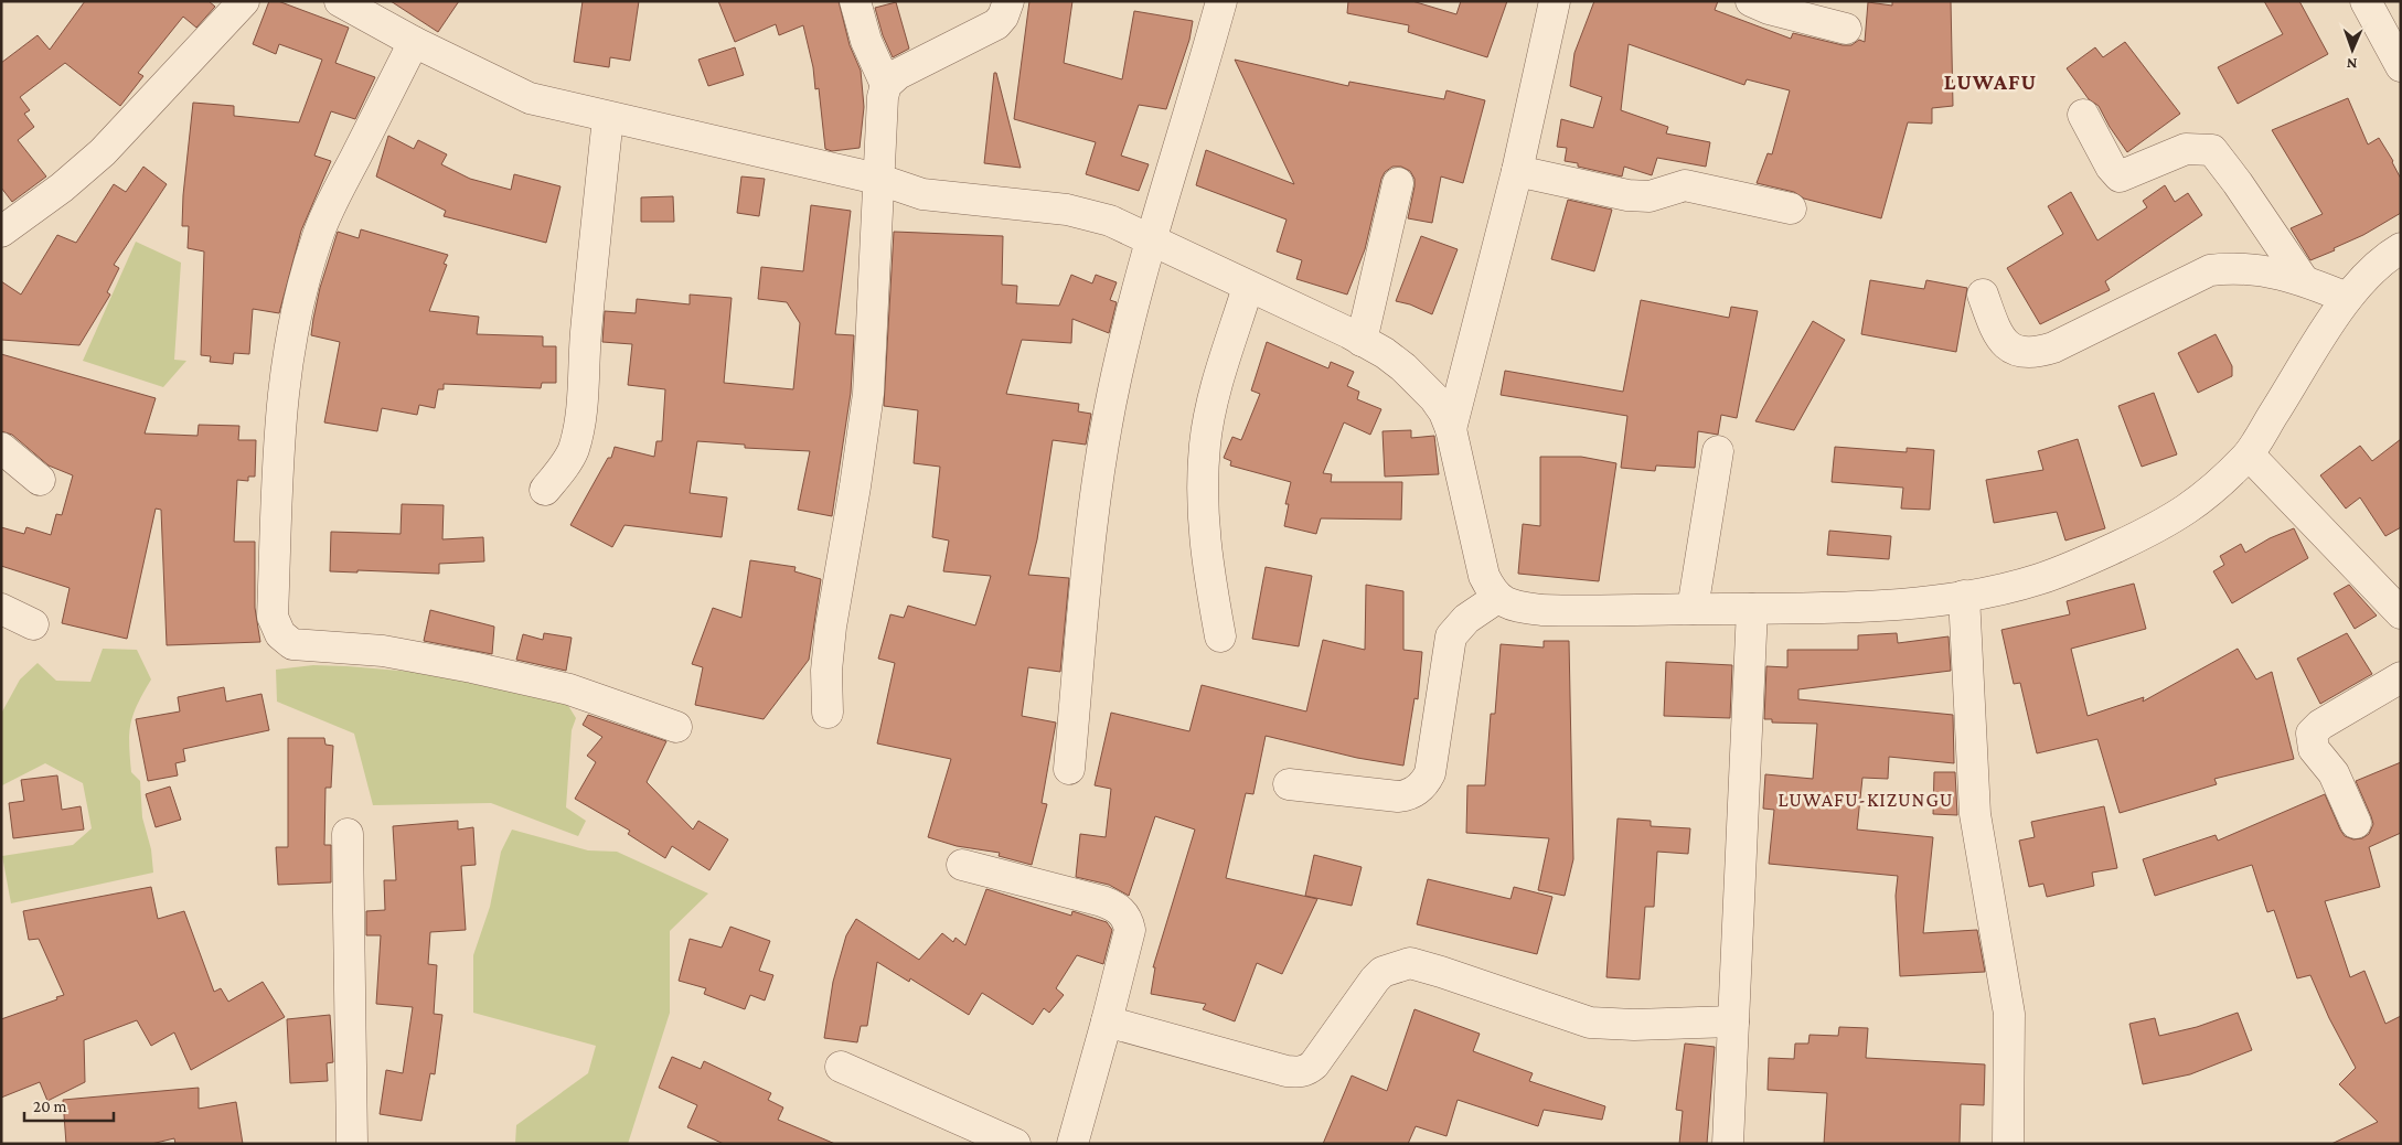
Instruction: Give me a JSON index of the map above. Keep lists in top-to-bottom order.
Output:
{
  "districts": ["LUWAFU", "LUWAFU-KIZUNGU"],
  "scale_bar": "20 m",
  "north": "bottom"
}
